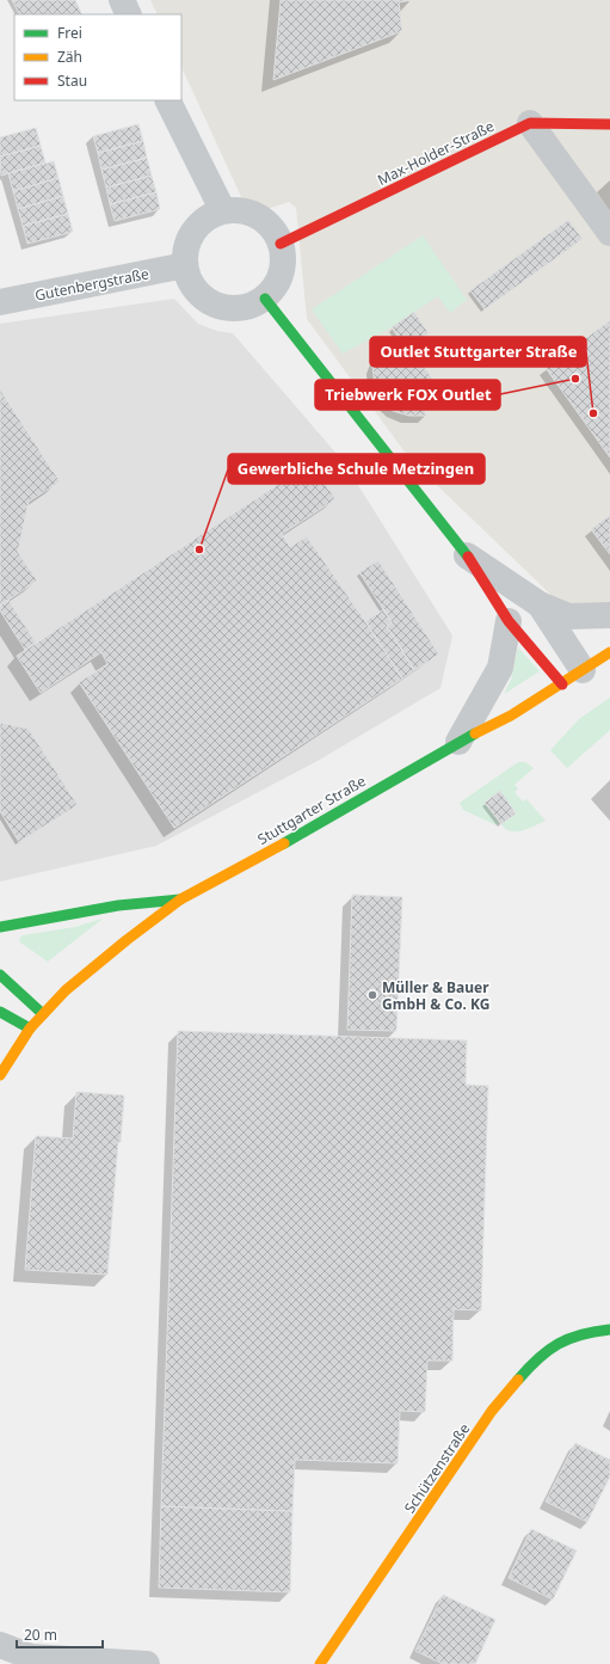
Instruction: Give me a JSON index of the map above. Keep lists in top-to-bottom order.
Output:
{
  "streets": {
    "street": [
      "Max-Holder-Straße",
      "Gutenbergstraße",
      "Stuttgarter Straße",
      "Schützenstraße"
    ]
  },
  "crossings": [
    ["Max-Holder-Straße", "Gutenbergstraße"]
  ],
  "places": [
    "Triebwerk FOX Outlet",
    "Outlet Stuttgarter Straße",
    "Gewerbliche Schule Metzingen",
    "Müller & Bauer GmbH & Co. KG"
  ],
  "legend": ["Frei", "Zäh", "Stau"],
  "scale_bar": "20 m"
}
